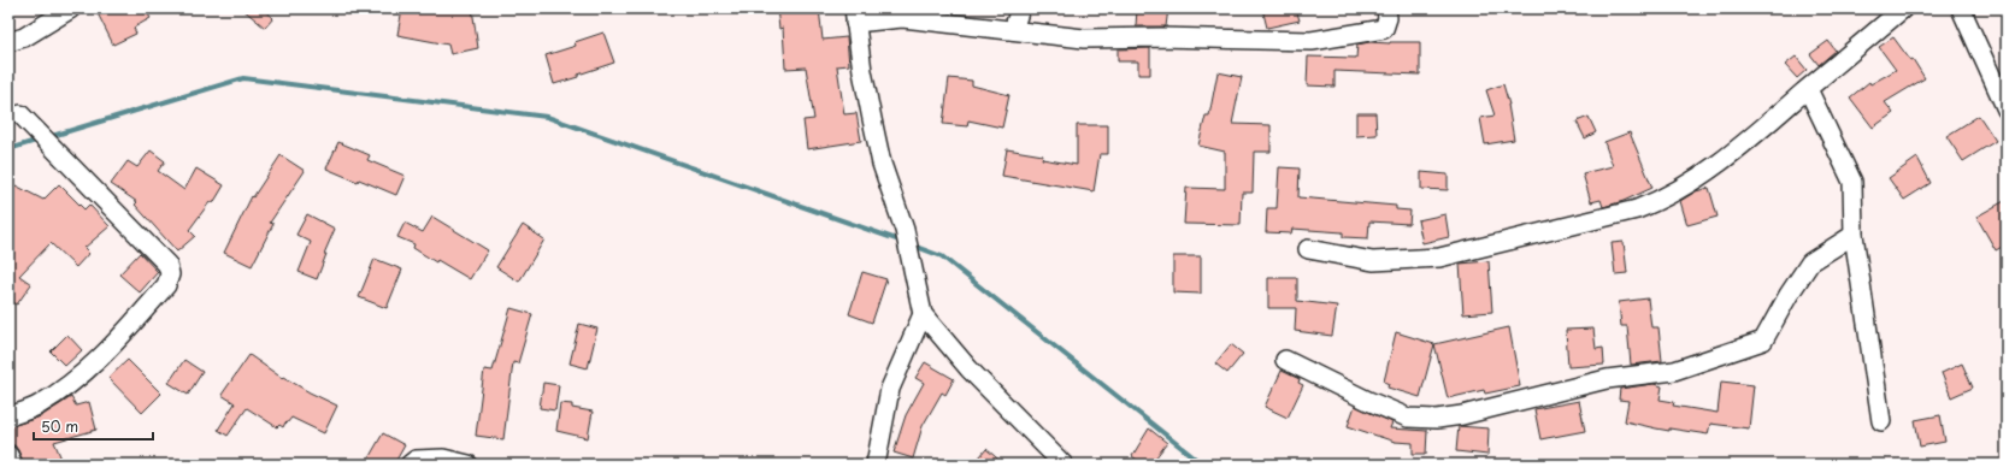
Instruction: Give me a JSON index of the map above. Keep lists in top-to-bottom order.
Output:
{
  "scale_bar": "50 m"
}
